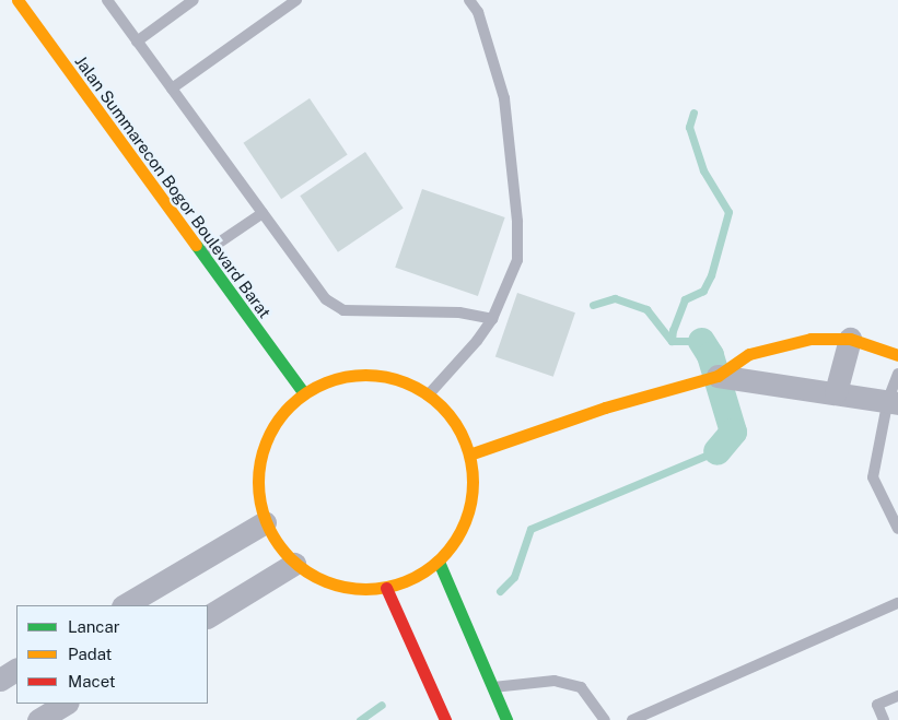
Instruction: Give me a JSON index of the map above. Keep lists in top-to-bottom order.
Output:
{
  "streets": {
    "street": ["Jalan Summarecon Bogor Boulevard Barat"]
  },
  "legend": ["Lancar", "Padat", "Macet"]
}
